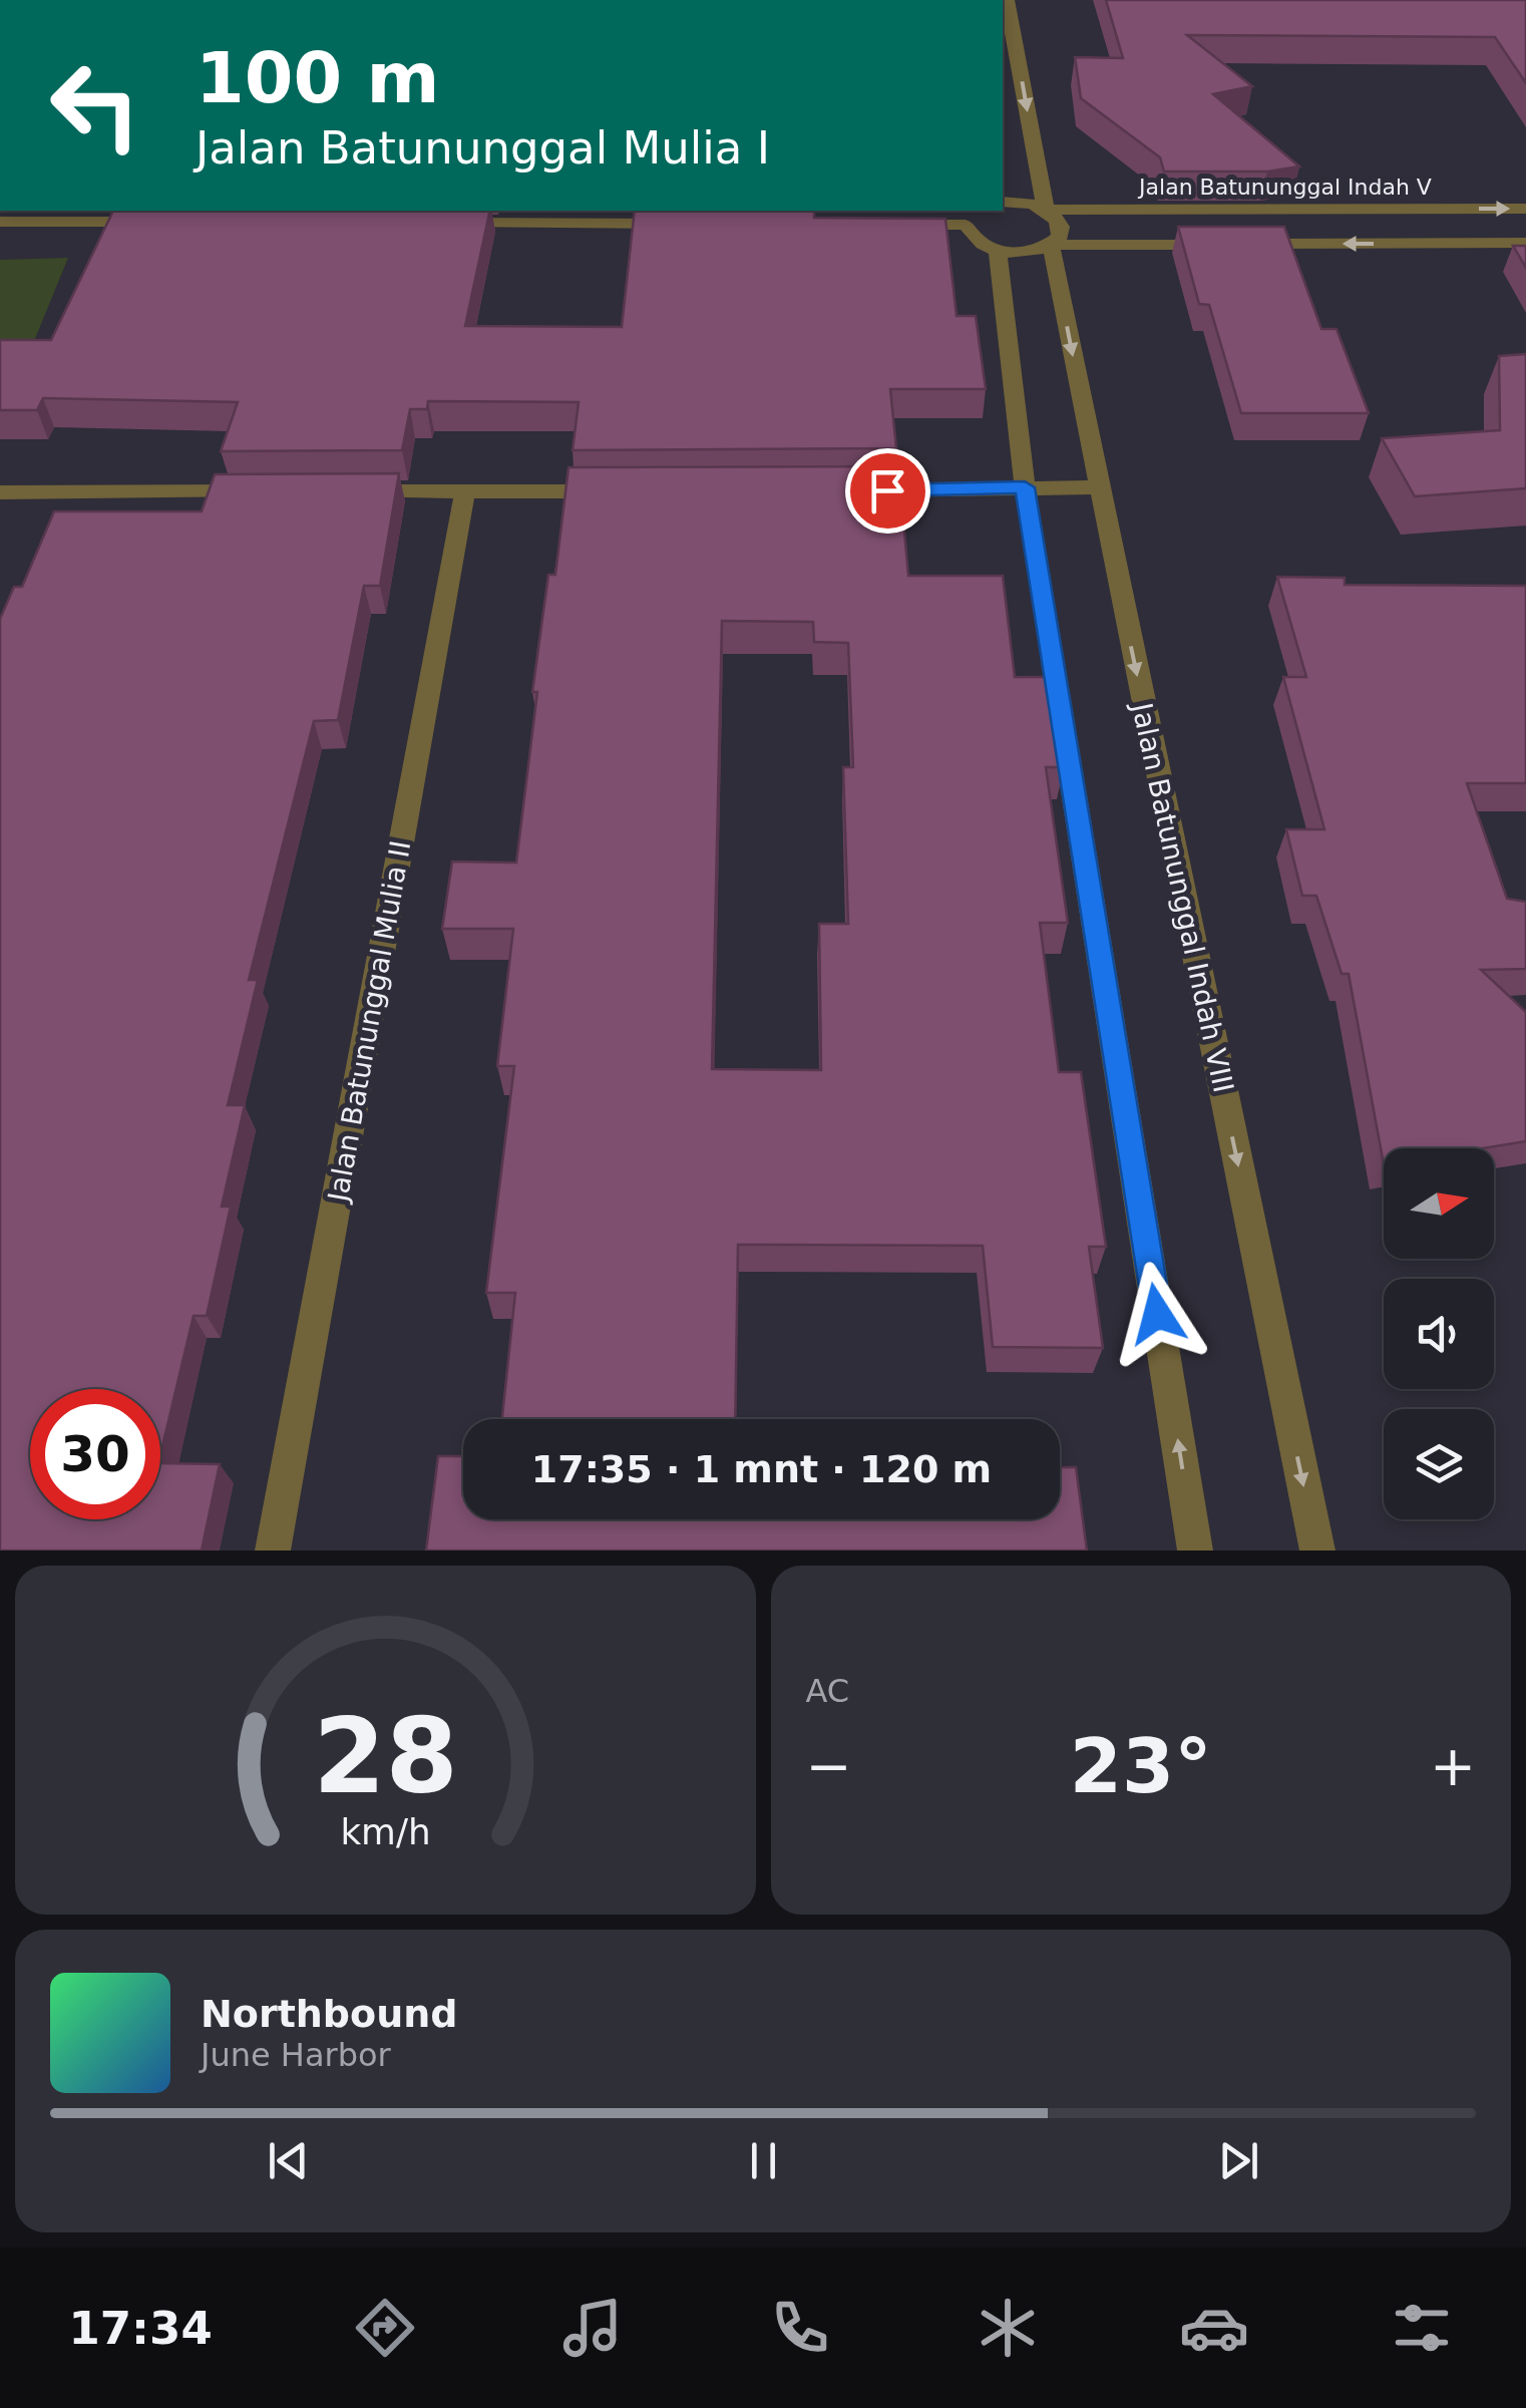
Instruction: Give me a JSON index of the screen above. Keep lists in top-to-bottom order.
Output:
{
  "streets": {
    "street": ["Jalan Batununggal Indah V", "Jalan Batununggal Indah VIII", "Jalan Batununggal Mulia II"]
  },
  "crossings": [
    ["Jalan Batununggal Indah V", "Jalan Batununggal Indah VIII"]
  ],
  "north": "right",
  "page": {
    "turn": ["100 m", "Jalan Batununggal Mulia I"],
    "limit": "30",
    "trip": "17:35 · 1 mnt · 120 m",
    "tile": "AC",
    "heat": ["−", "23°", "+"],
    "song": ["Northbound", "June Harbor"],
    "tabs": "17:34",
    "gauge": ["28", "km/h"]
  }
}
